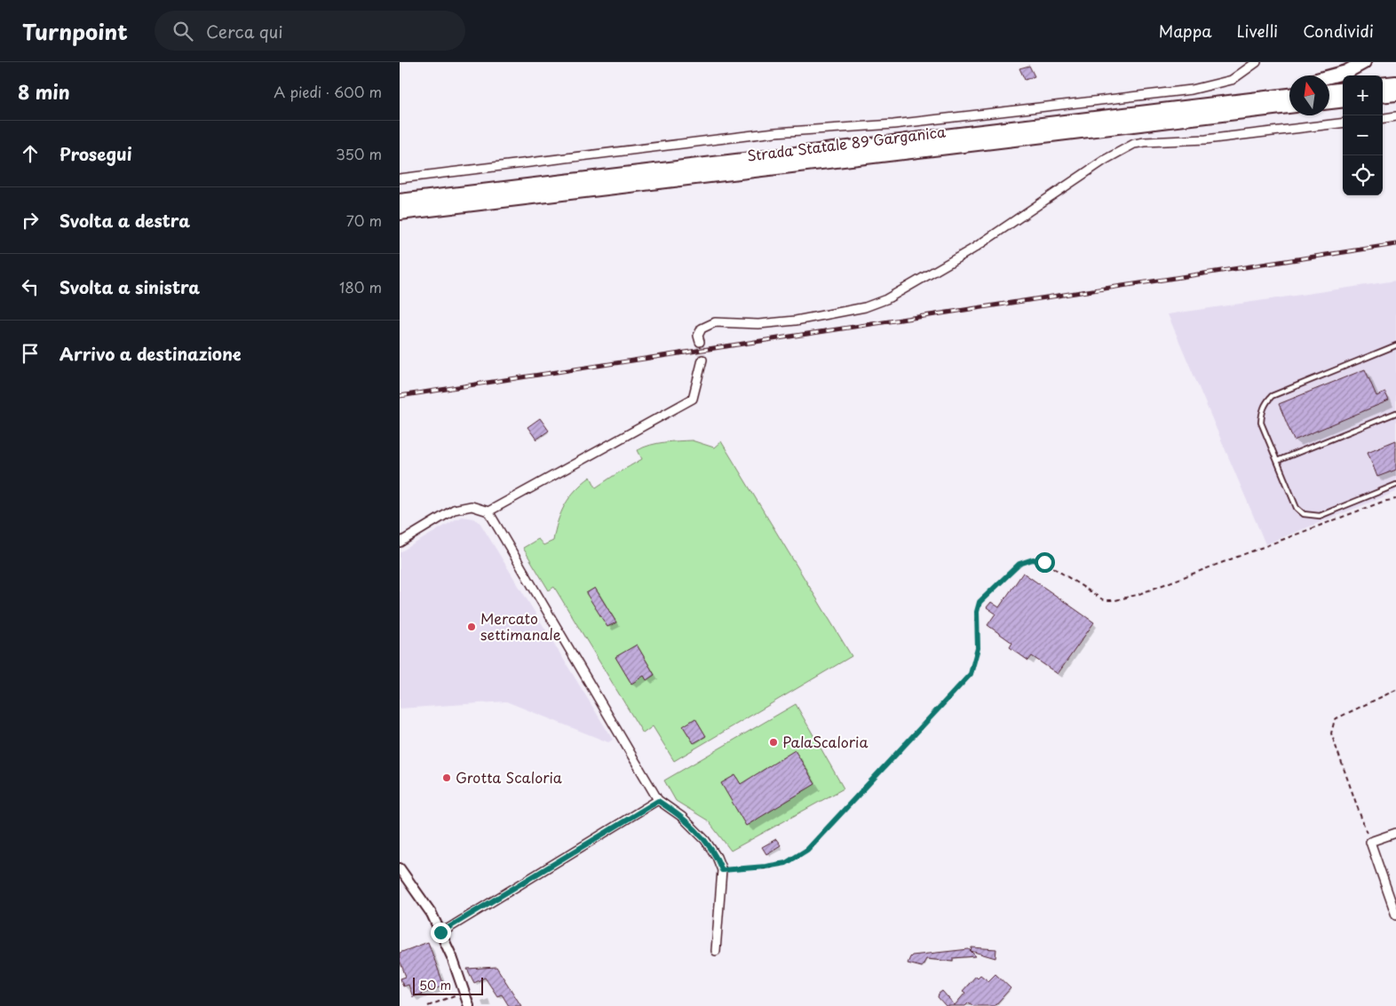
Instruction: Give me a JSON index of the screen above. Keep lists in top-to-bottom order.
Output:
{
  "streets": {
    "highway": ["Strada Statale 89 Garganica"]
  },
  "places": ["Mercato settimanale", "PalaScaloria", "Grotta Scaloria"],
  "scale_bar": "50 m",
  "north": "top",
  "page": {
    "header": "Turnpoint",
    "search": "Cerca qui",
    "nav": ["Mappa", "Livelli", "Condividi"],
    "heading": ["8 min", "A piedi · 600 m"],
    "map_buttons": ["+", "−"],
    "list": [
      ["Prosegui", "350 m"],
      ["Svolta a destra", "70 m"],
      ["Svolta a sinistra", "180 m"],
      "Arrivo a destinazione"
    ],
    "scale": "50 m"
  }
}
